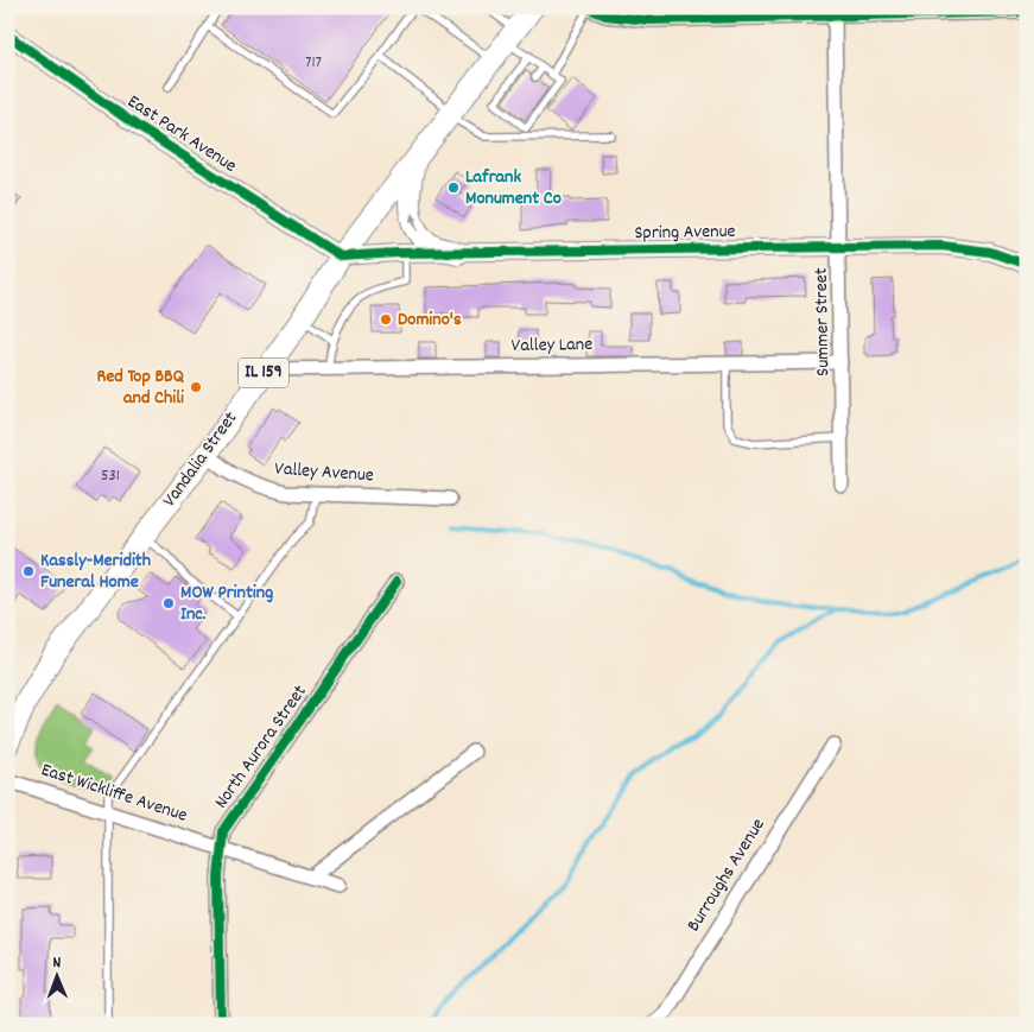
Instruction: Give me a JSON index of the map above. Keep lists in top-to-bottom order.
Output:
{
  "streets": {
    "main road": ["IL 159", "Vandalia Street"],
    "street": [
      "East Park Avenue",
      "Spring Avenue",
      "Summer Street",
      "Valley Lane",
      "Valley Avenue",
      "North Aurora Street",
      "East Wickliffe Avenue",
      "Burroughs Avenue"
    ]
  },
  "crossings": [
    ["East Park Avenue", "Spring Avenue"],
    ["East Park Avenue", "Vandalia Street"],
    ["Spring Avenue", "Summer Street"],
    ["Spring Avenue", "Vandalia Street"],
    ["Summer Street", "Valley Lane"],
    ["Valley Lane", "Vandalia Street"],
    ["Vandalia Street", "Valley Avenue"],
    ["North Aurora Street", "East Wickliffe Avenue"]
  ],
  "places": [
    "Lafrank Monument Co",
    "Domino's",
    "Red Top BBQ and Chili",
    "Kassly-Meridith Funeral Home",
    "MOW Printing Inc."
  ],
  "house_numbers": ["717", "531"],
  "north": "top"
}
